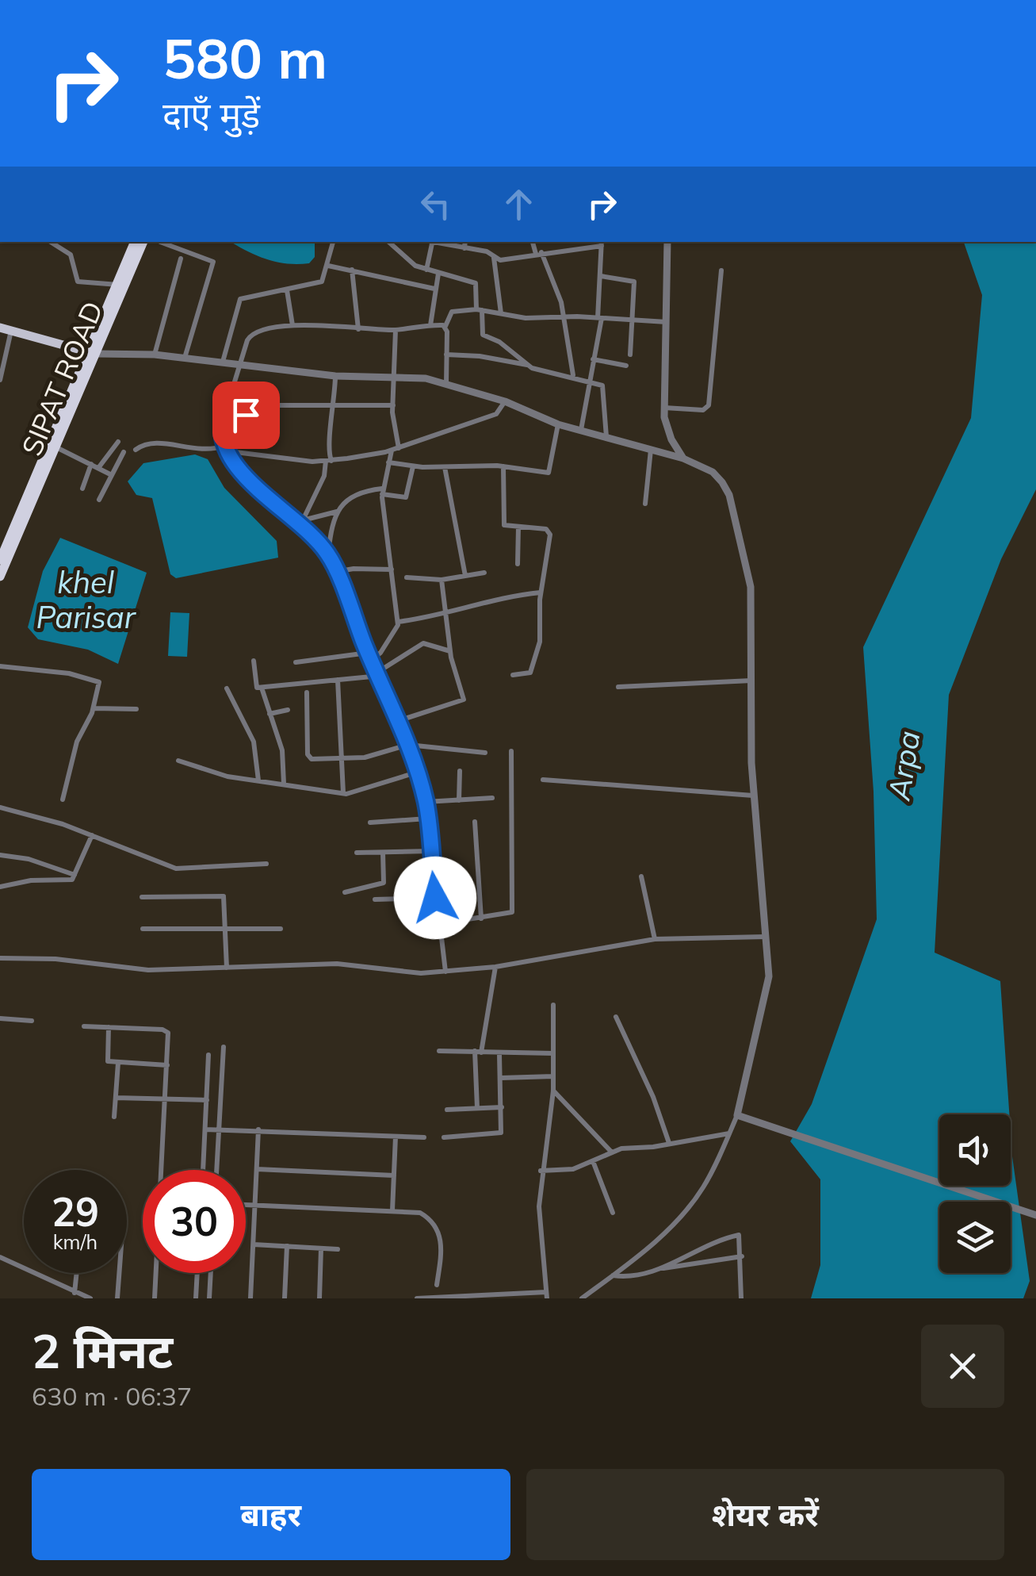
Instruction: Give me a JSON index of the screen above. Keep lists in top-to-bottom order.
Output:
{
  "streets": {
    "highway": ["SIPAT ROAD"]
  },
  "water": ["khel Parisar", "Arpa"],
  "page": {
    "turn": ["580 m", "दाएँ मुड़ें"],
    "speed": "29 km/h",
    "limit": "30",
    "heading": ["2 मिनट", "630 m · 06:37"],
    "buttons": ["बाहर", "शेयर करें"]
  }
}
